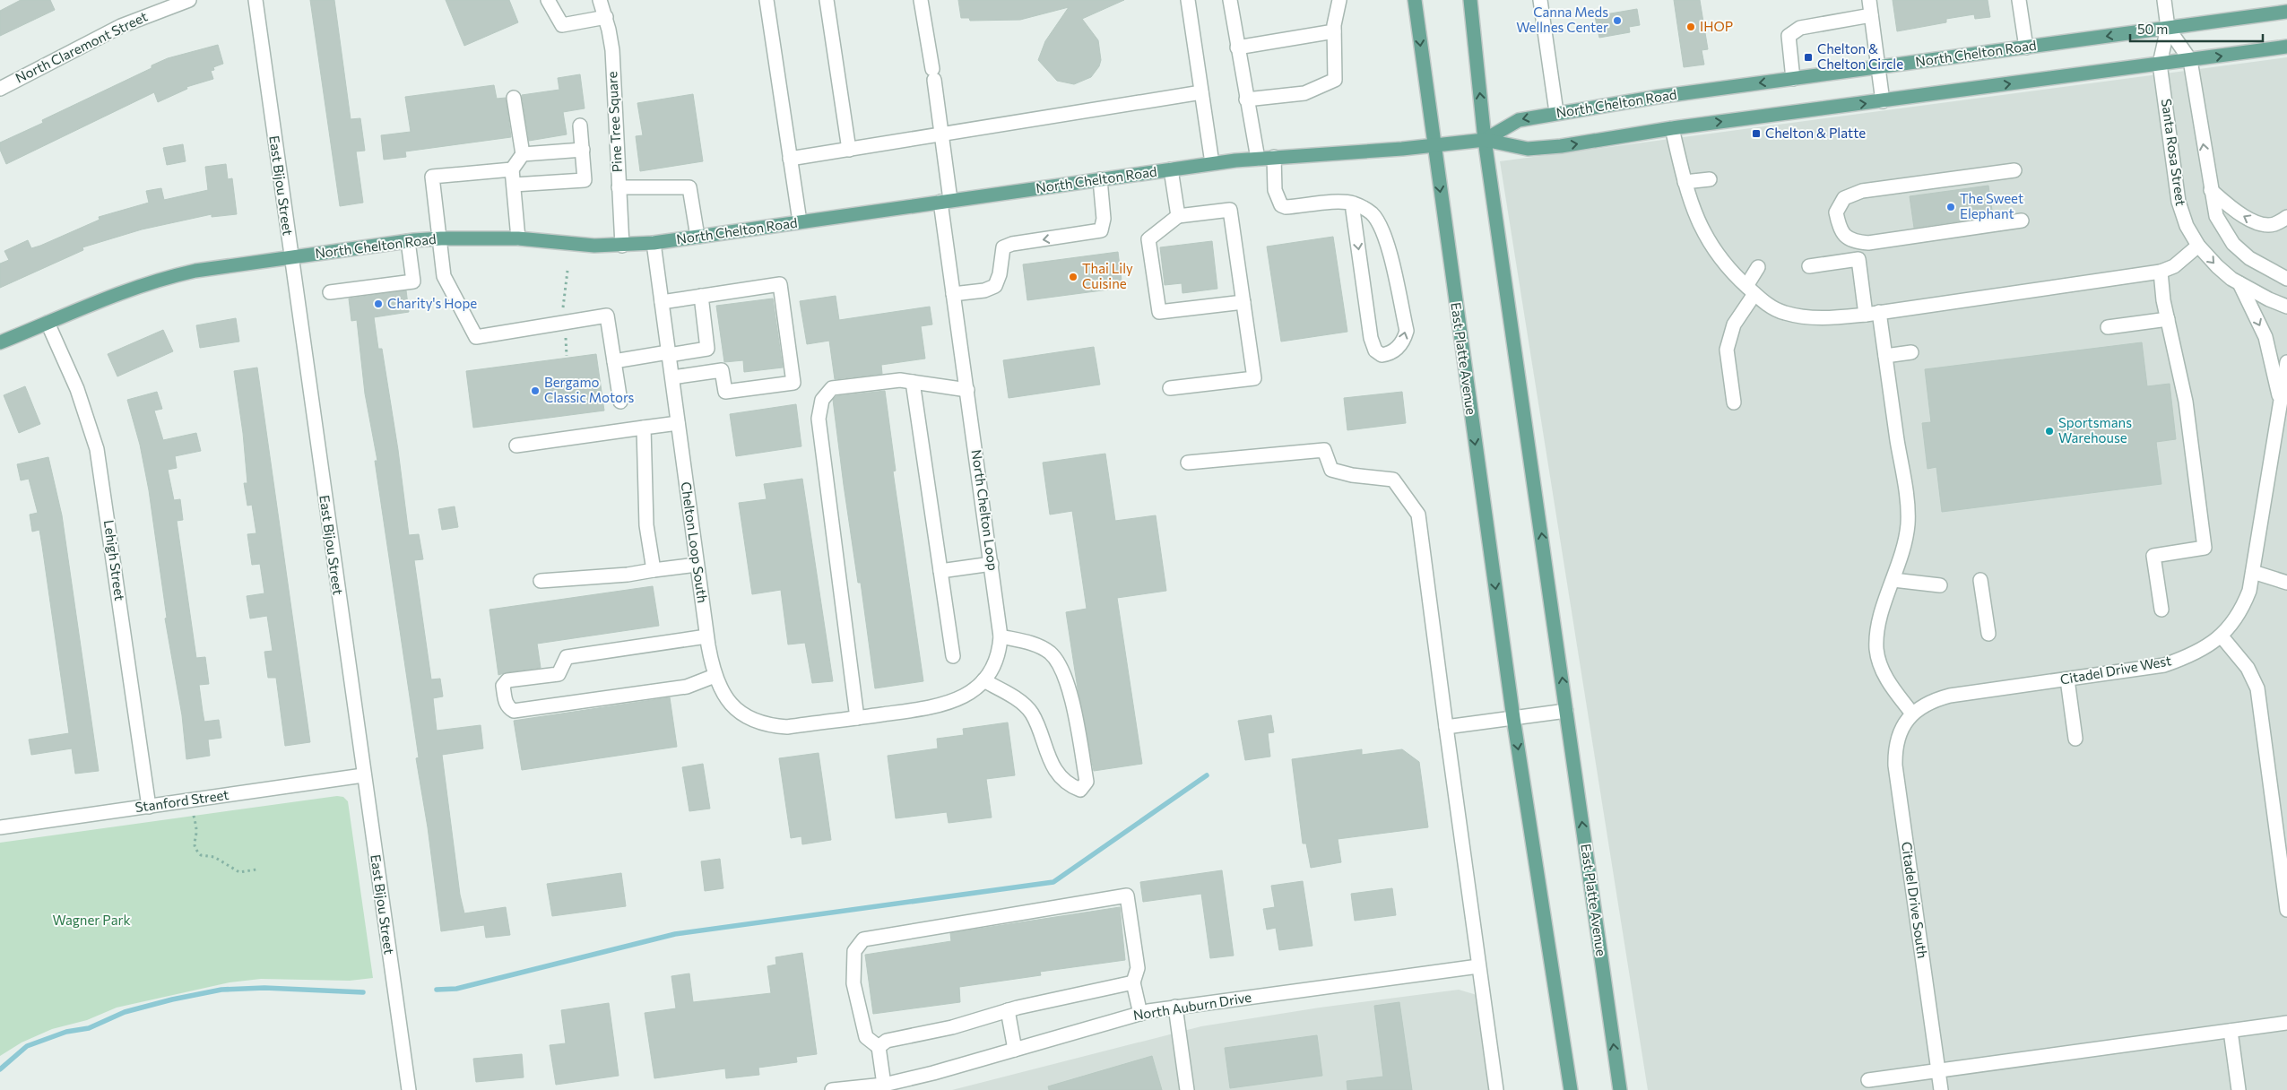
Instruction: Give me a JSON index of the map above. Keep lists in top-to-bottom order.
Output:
{
  "streets": {
    "main road": ["North Chelton Road", "East Platte Avenue"],
    "street": [
      "North Claremont Street",
      "Pine Tree Square",
      "Santa Rosa Street",
      "East Bijou Street",
      "North Chelton Loop",
      "Chelton Loop South",
      "Lehigh Street",
      "Citadel Drive West",
      "Stanford Street",
      "Citadel Drive South",
      "North Auburn Drive"
    ]
  },
  "crossings": [
    ["North Chelton Road", "Pine Tree Square"],
    ["North Chelton Road", "Santa Rosa Street"],
    ["North Chelton Road", "East Bijou Street"],
    ["North Chelton Road", "East Platte Avenue"],
    ["North Chelton Road", "North Chelton Loop"],
    ["North Chelton Road", "Chelton Loop South"],
    ["North Chelton Road", "Lehigh Street"],
    ["East Bijou Street", "Stanford Street"],
    ["North Chelton Loop", "Chelton Loop South"],
    ["Lehigh Street", "Stanford Street"],
    ["Citadel Drive West", "Citadel Drive South"]
  ],
  "parks": ["Wagner Park"],
  "places": {
    "other": [
      "Canna Meds Wellnes Center",
      "IHOP",
      "The Sweet Elephant",
      "Thai Lily Cuisine",
      "Charity's Hope",
      "Bergamo Classic Motors",
      "Sportsmans Warehouse"
    ],
    "transit": ["Chelton & Chelton Circle", "Chelton & Platte"]
  },
  "scale_bar": "50 m"
}
